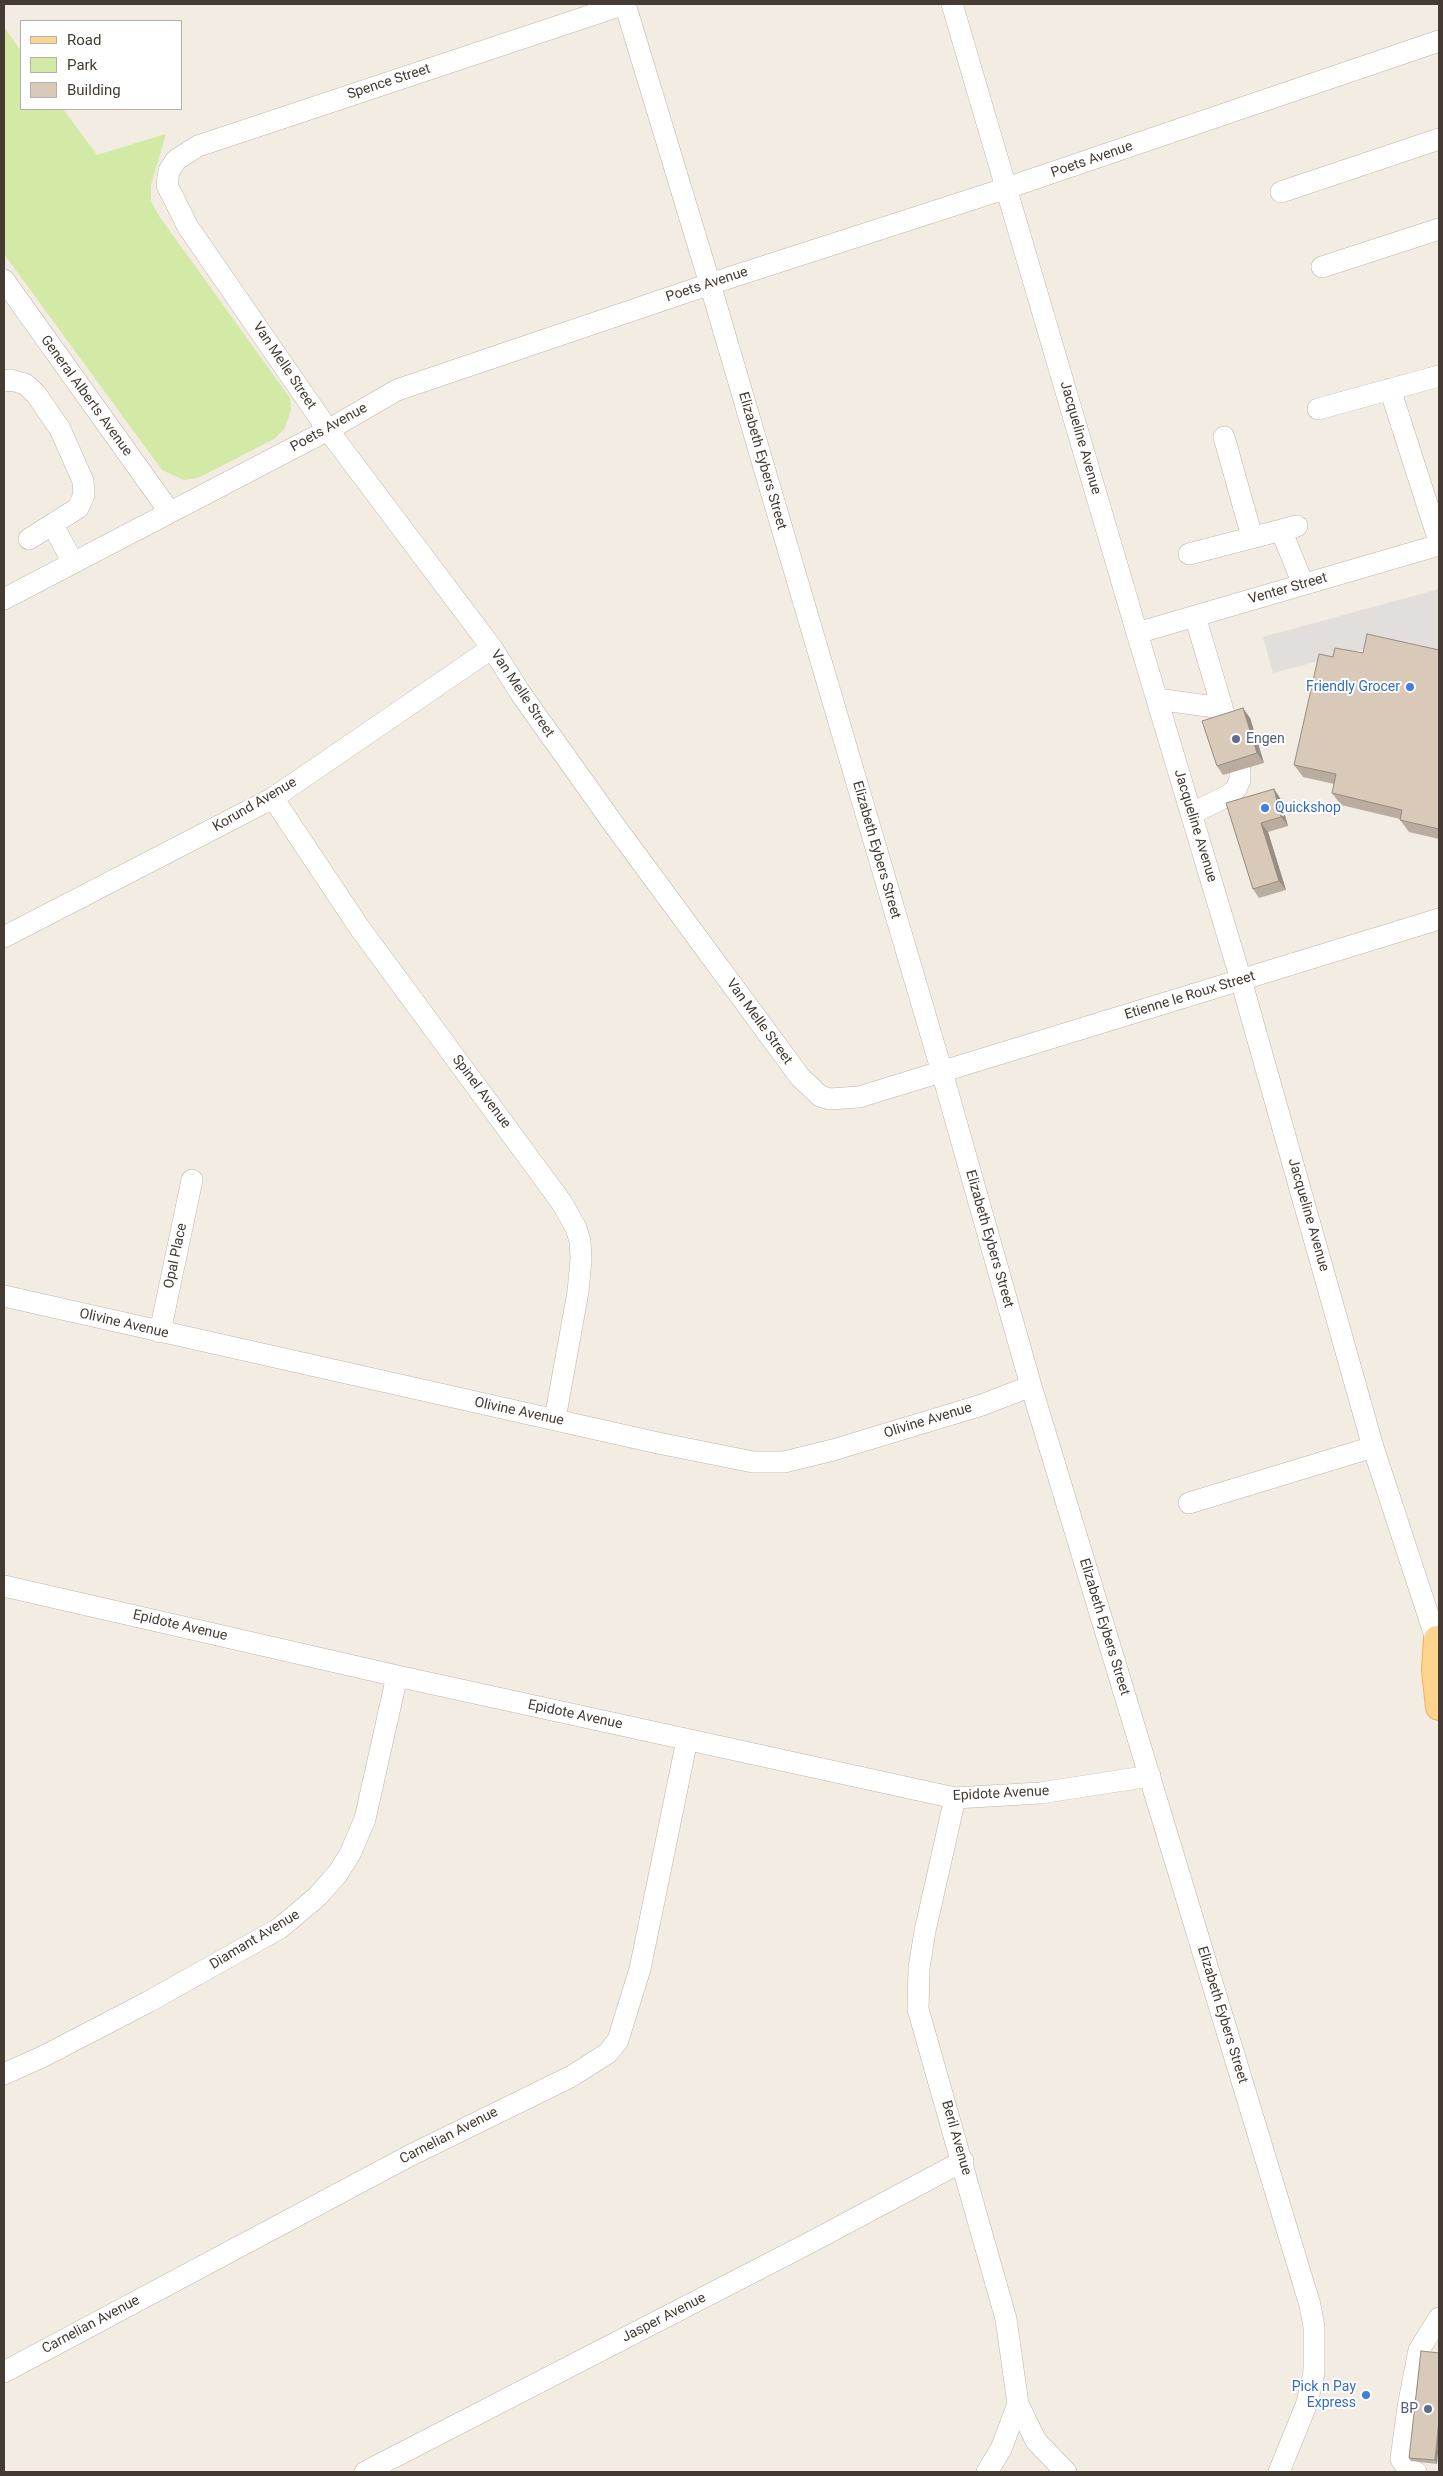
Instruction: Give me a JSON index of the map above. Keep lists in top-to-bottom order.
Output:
{
  "streets": {
    "street": [
      "Spence Street",
      "Poets Avenue",
      "Van Melle Street",
      "General Alberts Avenue",
      "Jacqueline Avenue",
      "Elizabeth Eybers Street",
      "Venter Street",
      "Korund Avenue",
      "Etienne le Roux Street",
      "Spinel Avenue",
      "Opal Place",
      "Olivine Avenue",
      "Epidote Avenue",
      "Diamant Avenue",
      "Carnelian Avenue",
      "Beril Avenue",
      "Jasper Avenue"
    ]
  },
  "crossings": [
    ["Spence Street", "Van Melle Street"],
    ["Spence Street", "Elizabeth Eybers Street"],
    ["Poets Avenue", "Van Melle Street"],
    ["Poets Avenue", "General Alberts Avenue"],
    ["Poets Avenue", "Jacqueline Avenue"],
    ["Poets Avenue", "Elizabeth Eybers Street"],
    ["Van Melle Street", "Elizabeth Eybers Street"],
    ["Van Melle Street", "Korund Avenue"],
    ["Van Melle Street", "Etienne le Roux Street"],
    ["Jacqueline Avenue", "Venter Street"],
    ["Jacqueline Avenue", "Etienne le Roux Street"],
    ["Elizabeth Eybers Street", "Etienne le Roux Street"],
    ["Elizabeth Eybers Street", "Olivine Avenue"],
    ["Elizabeth Eybers Street", "Epidote Avenue"],
    ["Korund Avenue", "Spinel Avenue"],
    ["Spinel Avenue", "Olivine Avenue"],
    ["Opal Place", "Olivine Avenue"],
    ["Epidote Avenue", "Diamant Avenue"],
    ["Epidote Avenue", "Carnelian Avenue"],
    ["Epidote Avenue", "Beril Avenue"],
    ["Beril Avenue", "Jasper Avenue"]
  ],
  "places": [
    "Friendly Grocer",
    "Engen",
    "Quickshop",
    "Pick n Pay Express",
    "BP"
  ],
  "legend": ["Road", "Park", "Building"]
}
